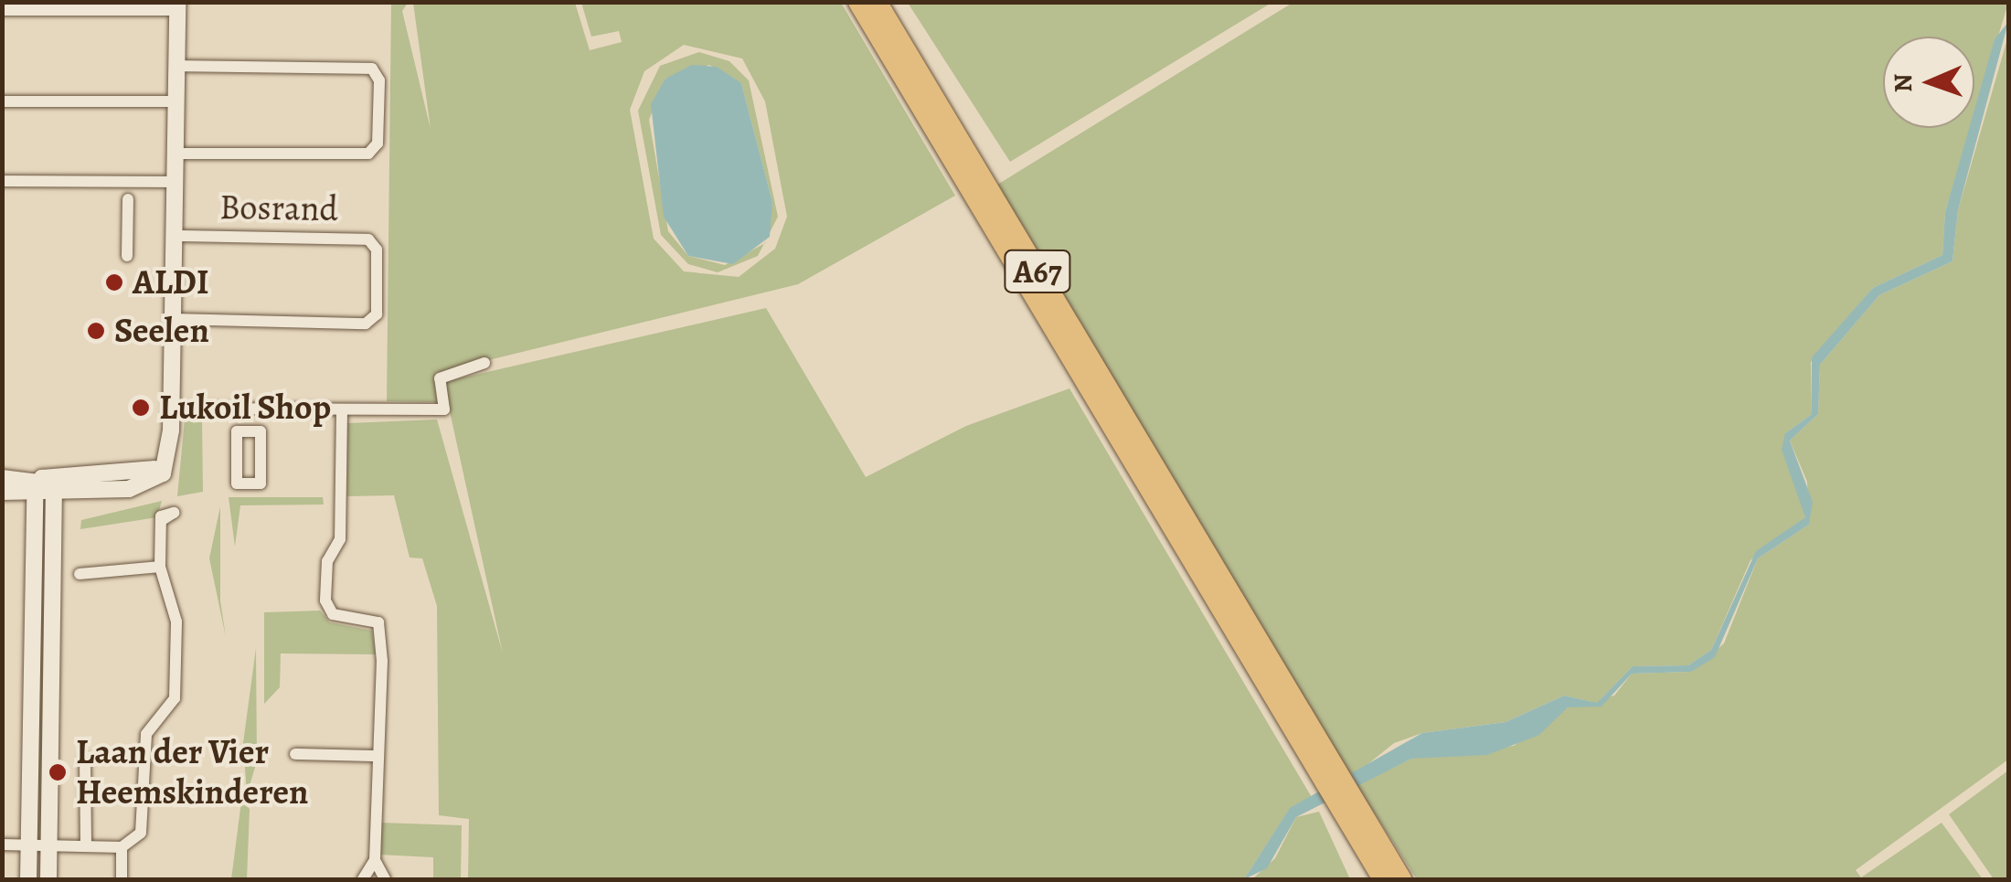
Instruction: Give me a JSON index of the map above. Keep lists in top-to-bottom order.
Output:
{
  "streets": {
    "highway": ["A67"],
    "street": ["Bosrand"]
  },
  "places": [
    "ALDI",
    "Seelen",
    "Lukoil Shop",
    "Laan der Vier Heemskinderen"
  ],
  "north": "left"
}
